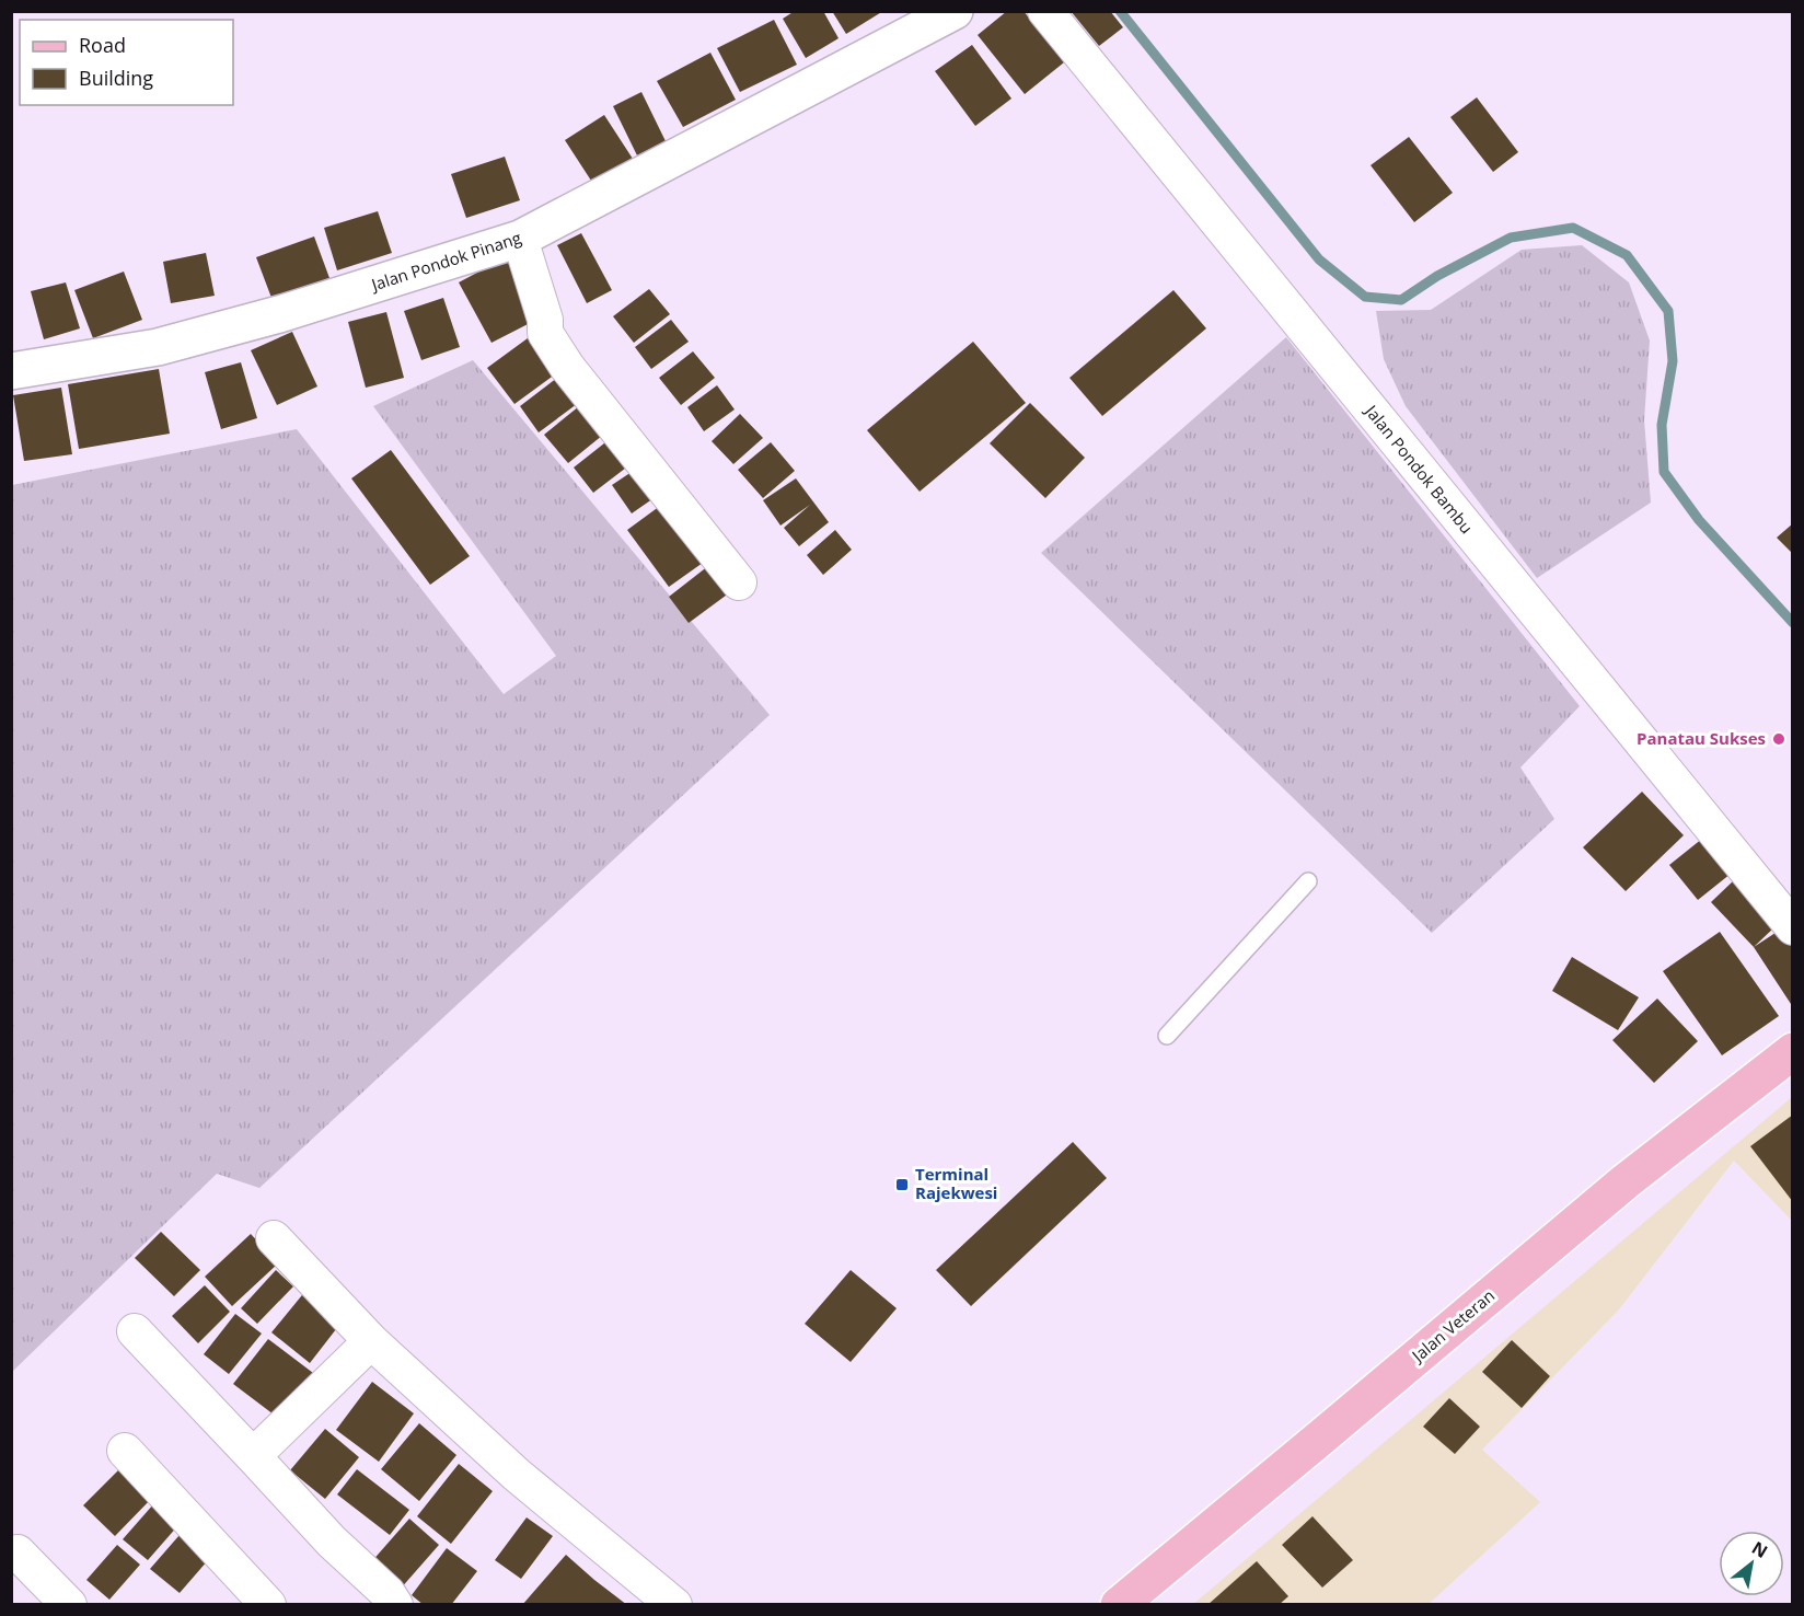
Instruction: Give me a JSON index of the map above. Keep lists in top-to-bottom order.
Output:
{
  "streets": {
    "main road": ["Jalan Veteran"],
    "street": ["Jalan Pondok Pinang", "Jalan Pondok Bambu"]
  },
  "places": {
    "other": ["Panatau Sukses"],
    "transit": ["Terminal Rajekwesi"]
  },
  "legend": ["Road", "Building"],
  "north": "top right"
}
